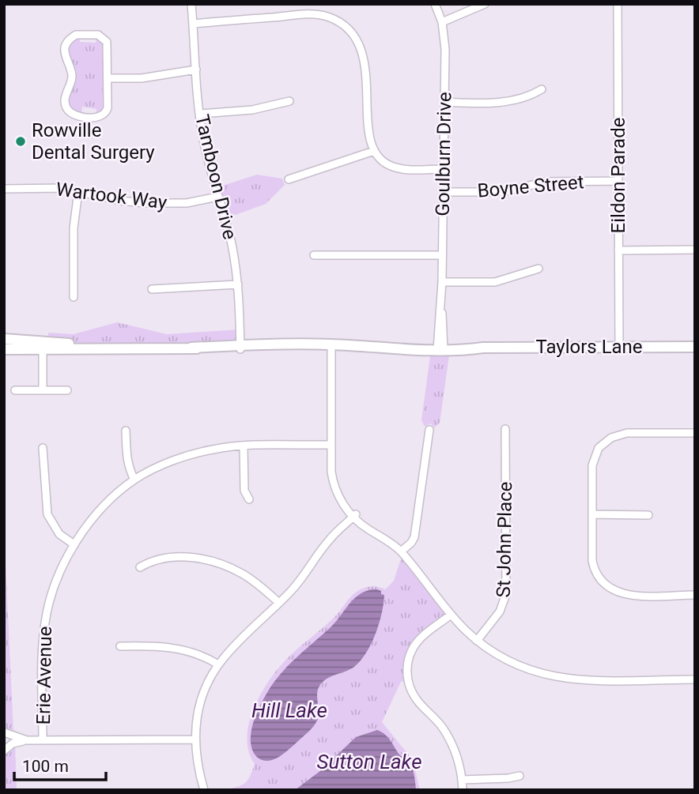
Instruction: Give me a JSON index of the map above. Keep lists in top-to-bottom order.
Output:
{
  "streets": {
    "main road": ["Taylors Lane"],
    "street": [
      "Goulburn Drive",
      "Eildon Parade",
      "Tamboon Drive",
      "Boyne Street",
      "Wartook Way",
      "St John Place",
      "Erie Avenue"
    ]
  },
  "crossings": [
    ["Goulburn Drive", "Boyne Street"],
    ["Goulburn Drive", "Taylors Lane"],
    ["Eildon Parade", "Boyne Street"],
    ["Eildon Parade", "Taylors Lane"],
    ["Tamboon Drive", "Wartook Way"],
    ["Tamboon Drive", "Taylors Lane"]
  ],
  "water": ["Hill Lake", "Sutton Lake"],
  "places": ["Rowville Dental Surgery"],
  "scale_bar": "100 m"
}
